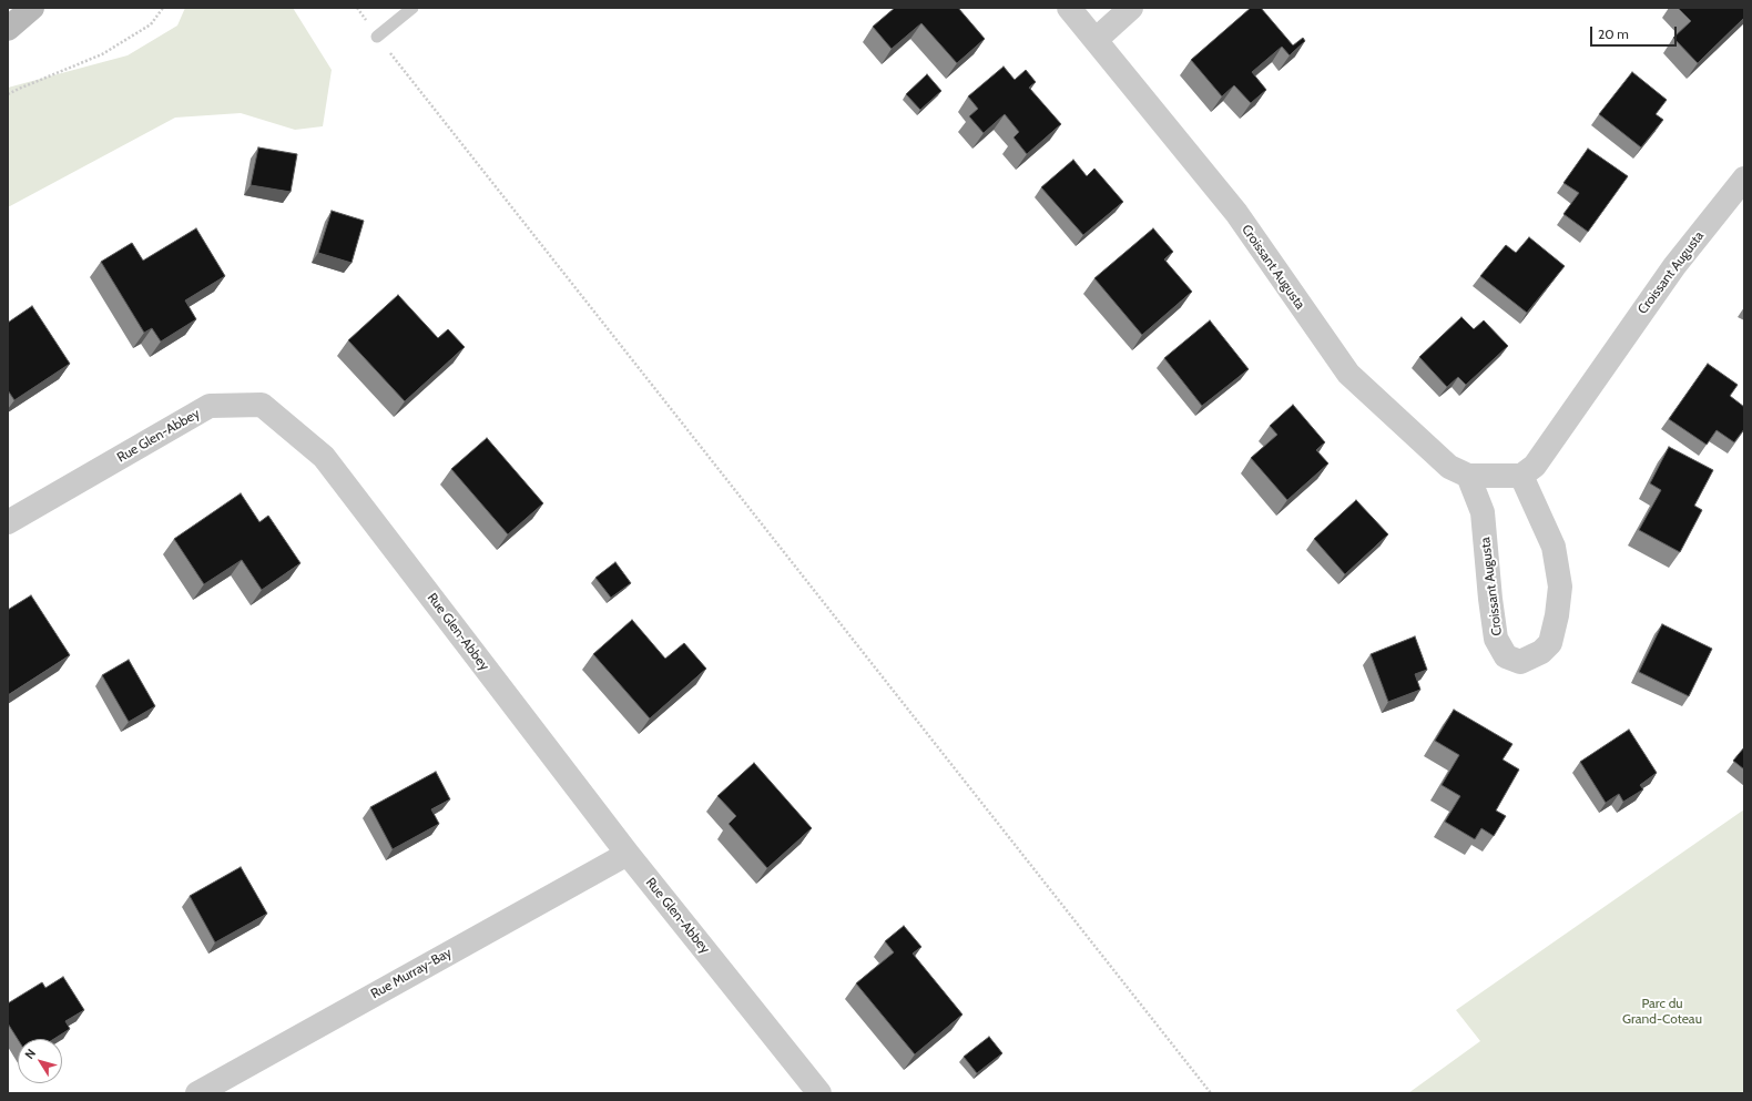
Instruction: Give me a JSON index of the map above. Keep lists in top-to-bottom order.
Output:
{
  "streets": {
    "street": ["Croissant Augusta", "Rue Glen-Abbey", "Rue Murray-Bay"]
  },
  "crossings": [
    ["Rue Glen-Abbey", "Rue Murray-Bay"]
  ],
  "parks": ["Parc du Grand-Coteau"],
  "scale_bar": "20 m",
  "north": "top left"
}
